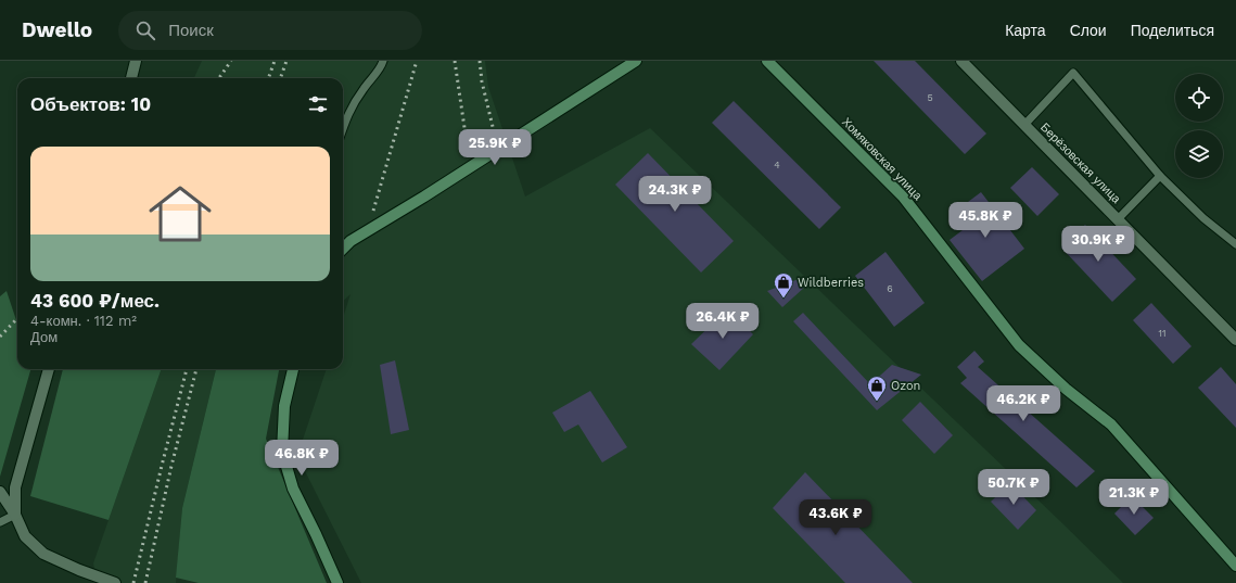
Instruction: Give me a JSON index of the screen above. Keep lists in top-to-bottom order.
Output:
{
  "streets": {
    "street": ["Хомяковская улица", "Берёзовская улица"]
  },
  "places": {
    "shop": ["Wildberries", "Ozon"]
  },
  "house_numbers": [
    "5",
    "4",
    "6",
    "11"
  ],
  "page": {
    "header": "Dwello",
    "search": "Поиск",
    "nav": ["Карта", "Слои", "Поделиться"],
    "heading": "Объектов: 10",
    "price": [
      "25.9K ₽",
      "24.3K ₽",
      "45.8K ₽",
      "30.9K ₽",
      "26.4K ₽",
      "46.2K ₽",
      "46.8K ₽",
      "50.7K ₽",
      "21.3K ₽",
      "43.6K ₽"
    ],
    "list": [
      {
        "name": "43 600 ₽/мес.",
        "note": "4-комн. · 112 m² · Дом"
      }
    ]
  }
}
